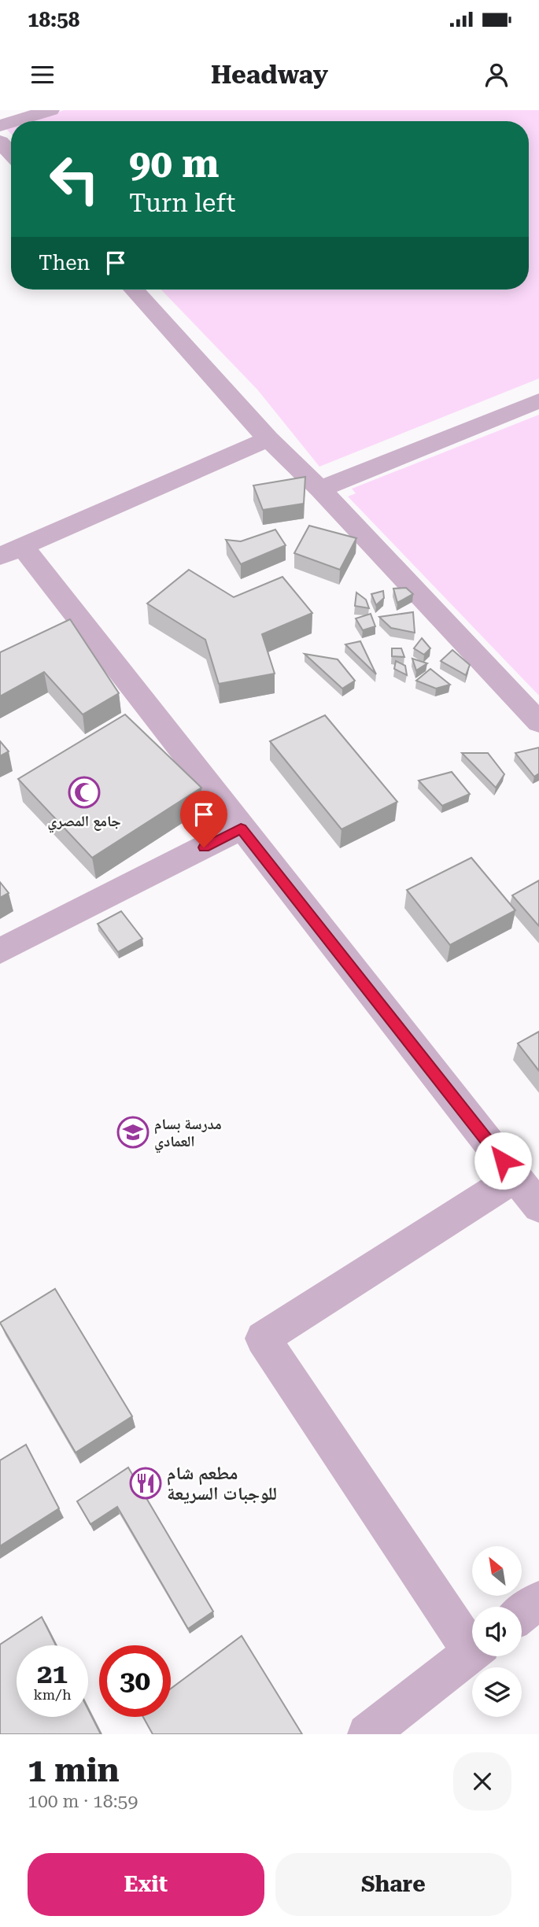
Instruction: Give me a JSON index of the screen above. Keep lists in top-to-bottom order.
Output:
{
  "places": {
    "mosque": ["جامع المصري"],
    "school or university": ["مدرسة بسام العمادي"],
    "restaurant": ["مطعم شام للوجبات السريعة"]
  },
  "north": "top left",
  "page": {
    "status": "18:58",
    "header": "Headway",
    "turn": ["90 m", "Turn left"],
    "then": "Then",
    "speed": "21 km/h",
    "limit": "30",
    "heading": ["1 min", "100 m · 18:59"],
    "buttons": ["Exit", "Share"]
  }
}
